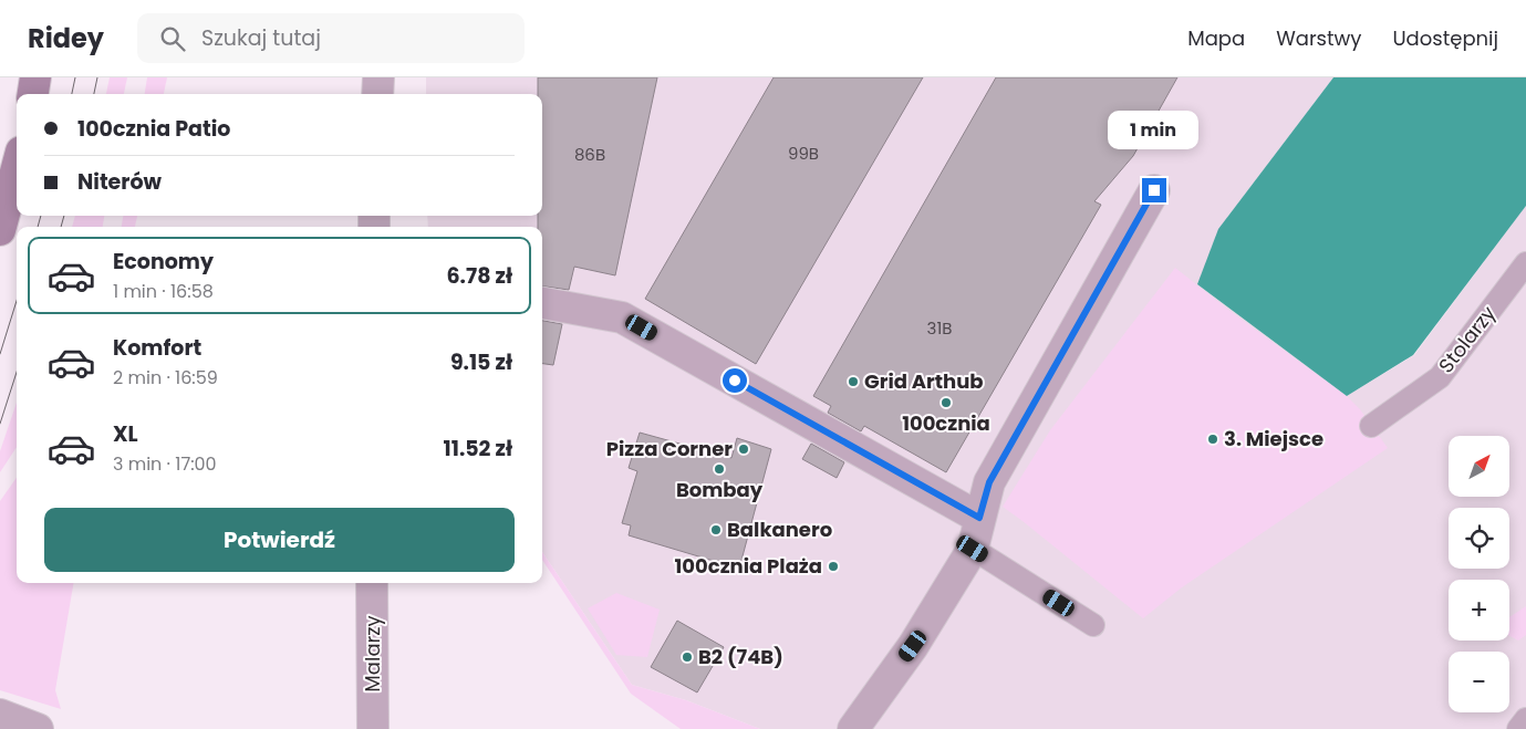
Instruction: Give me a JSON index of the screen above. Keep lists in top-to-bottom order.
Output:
{
  "streets": {
    "street": ["Malarzy"],
    "lane": ["Stolarzy"]
  },
  "places": [
    "Grid Arthub",
    "100cznia",
    "3. Miejsce",
    "Pizza Corner",
    "Bombay",
    "Balkanero",
    "100cznia Plaża",
    "B2 (74B)"
  ],
  "house_numbers": ["99B", "86B", "31B"],
  "north": "top right",
  "page": {
    "header": "Ridey",
    "search": "Szukaj tutaj",
    "nav": ["Mapa", "Warstwy", "Udostępnij"],
    "banner": ["100cznia Patio", "Niterów"],
    "bubble": "1 min",
    "list": [
      {
        "name": "Economy",
        "note": "1 min · 16:58",
        "value": "6.78 zł"
      },
      {
        "name": "Komfort",
        "note": "2 min · 16:59",
        "value": "9.15 zł"
      },
      {
        "name": "XL",
        "note": "3 min · 17:00",
        "value": "11.52 zł"
      }
    ],
    "map_buttons": ["+", "−"],
    "buttons": "Potwierdź"
  }
}
